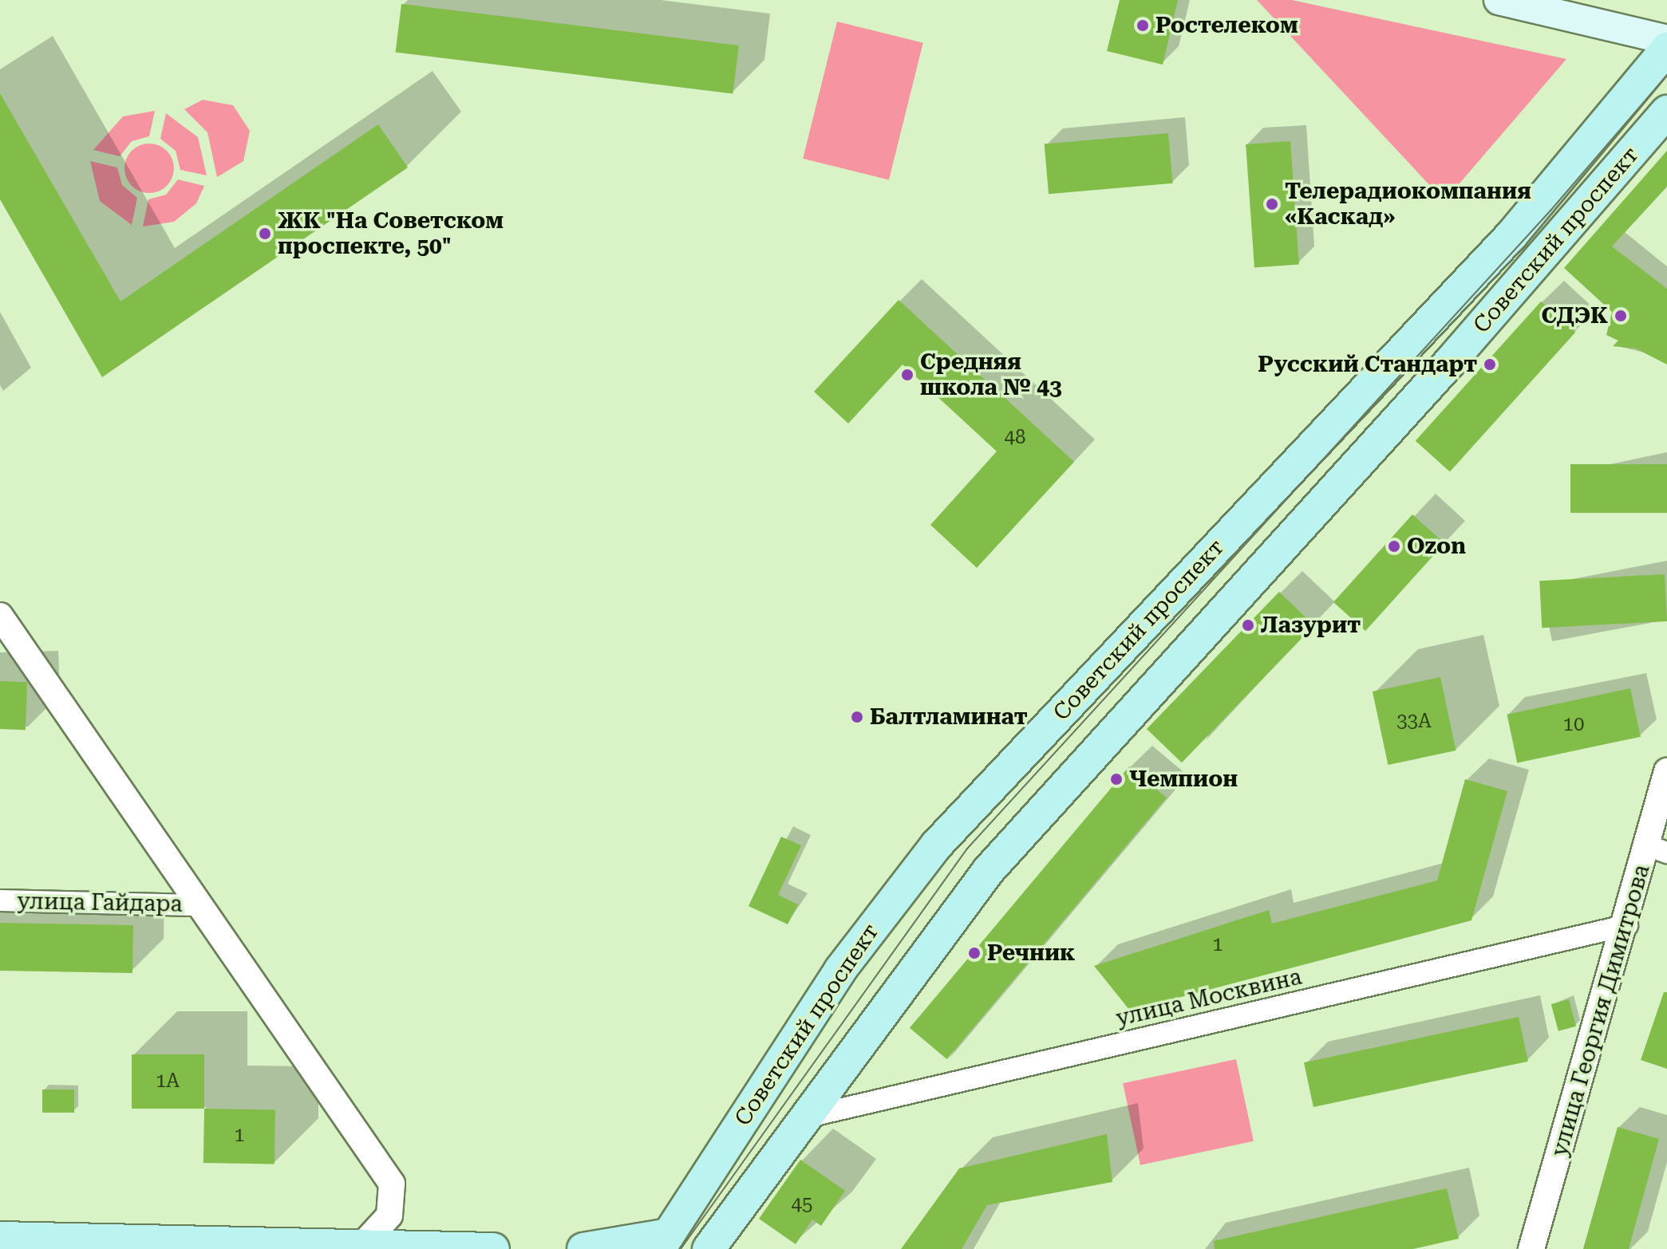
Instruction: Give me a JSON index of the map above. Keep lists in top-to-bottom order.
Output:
{
  "streets": {
    "main road": ["Советский проспект"],
    "street": ["улица Гайдара", "улица Москвина", "улица Георгия Димитрова"]
  },
  "crossings": [
    ["Советский проспект", "улица Москвина"],
    ["улица Москвина", "улица Георгия Димитрова"]
  ],
  "places": [
    "Ростелеком",
    "Телерадиокомпания «Каскад»",
    "ЖК \"На Советском проспекте, 50\"",
    "СДЭК",
    "Русский Стандарт",
    "Средняя школа № 43",
    "Ozon",
    "Лазурит",
    "Балтламинат",
    "Чемпион",
    "Речник"
  ],
  "house_numbers": [
    "48",
    "33А",
    "10",
    "1",
    "1А",
    "1",
    "45"
  ]
}
